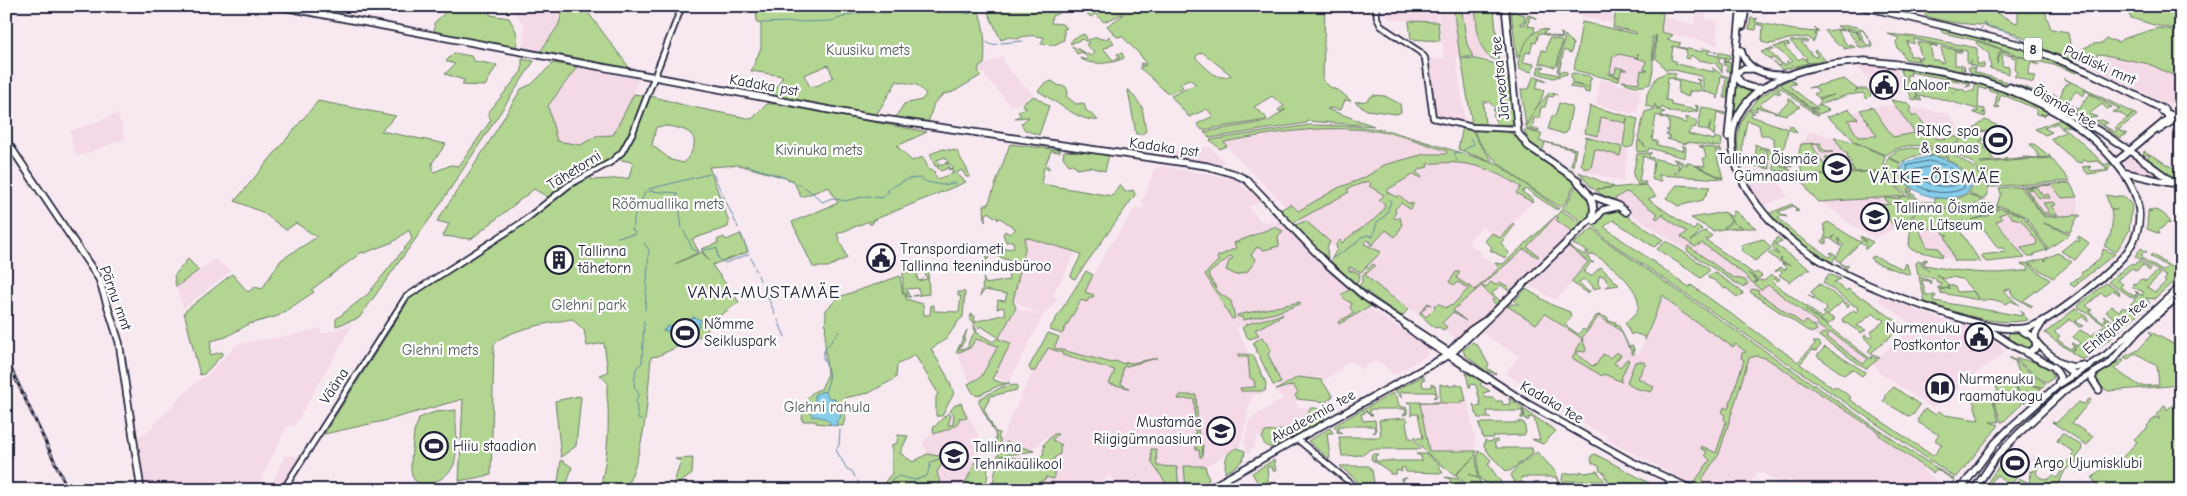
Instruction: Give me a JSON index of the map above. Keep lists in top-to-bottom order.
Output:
{
  "streets": {
    "main road": [
      "8",
      "Paldiski mnt",
      "Järveotsa tee",
      "Kadaka pst",
      "Õismäe tee",
      "Pärnu mnt",
      "Ehitajate tee",
      "Kadaka tee",
      "Akadeemia tee"
    ],
    "street": ["Tähetorni", "Vääna"]
  },
  "crossings": [
    ["Järveotsa tee", "Akadeemia tee"],
    ["Kadaka pst", "Tähetorni"],
    ["Kadaka pst", "Kadaka tee"],
    ["Tähetorni", "Vääna"],
    ["Kadaka tee", "Akadeemia tee"]
  ],
  "districts": ["VÄIKE-ÕISMÄE", "VANA-MUSTAMÄE"],
  "parks": [
    "Kuusiku mets",
    "Kivinuka mets",
    "Rõõmuallika mets",
    "Glehni park",
    "Glehni mets",
    "Glehni rahula"
  ],
  "places": {
    "public building": ["LaNoor", "Transpordiameti Tallinna teenindusbüroo", "Nurmenuku Postkontor"],
    "sports": [
      "RING spa & saunas",
      "Nõmme Seikluspark",
      "Hiiu staadion",
      "Argo Ujumisklubi"
    ],
    "school or university": [
      "Tallinna Õismäe Gümnaasium",
      "Tallinna Õismäe Vene Lütseum",
      "Mustamäe Riigigümnaasium",
      "Tallinna Tehnikaülikool"
    ],
    "building": ["Tallinna tähetorn"],
    "library": ["Nurmenuku raamatukogu"]
  }
}
